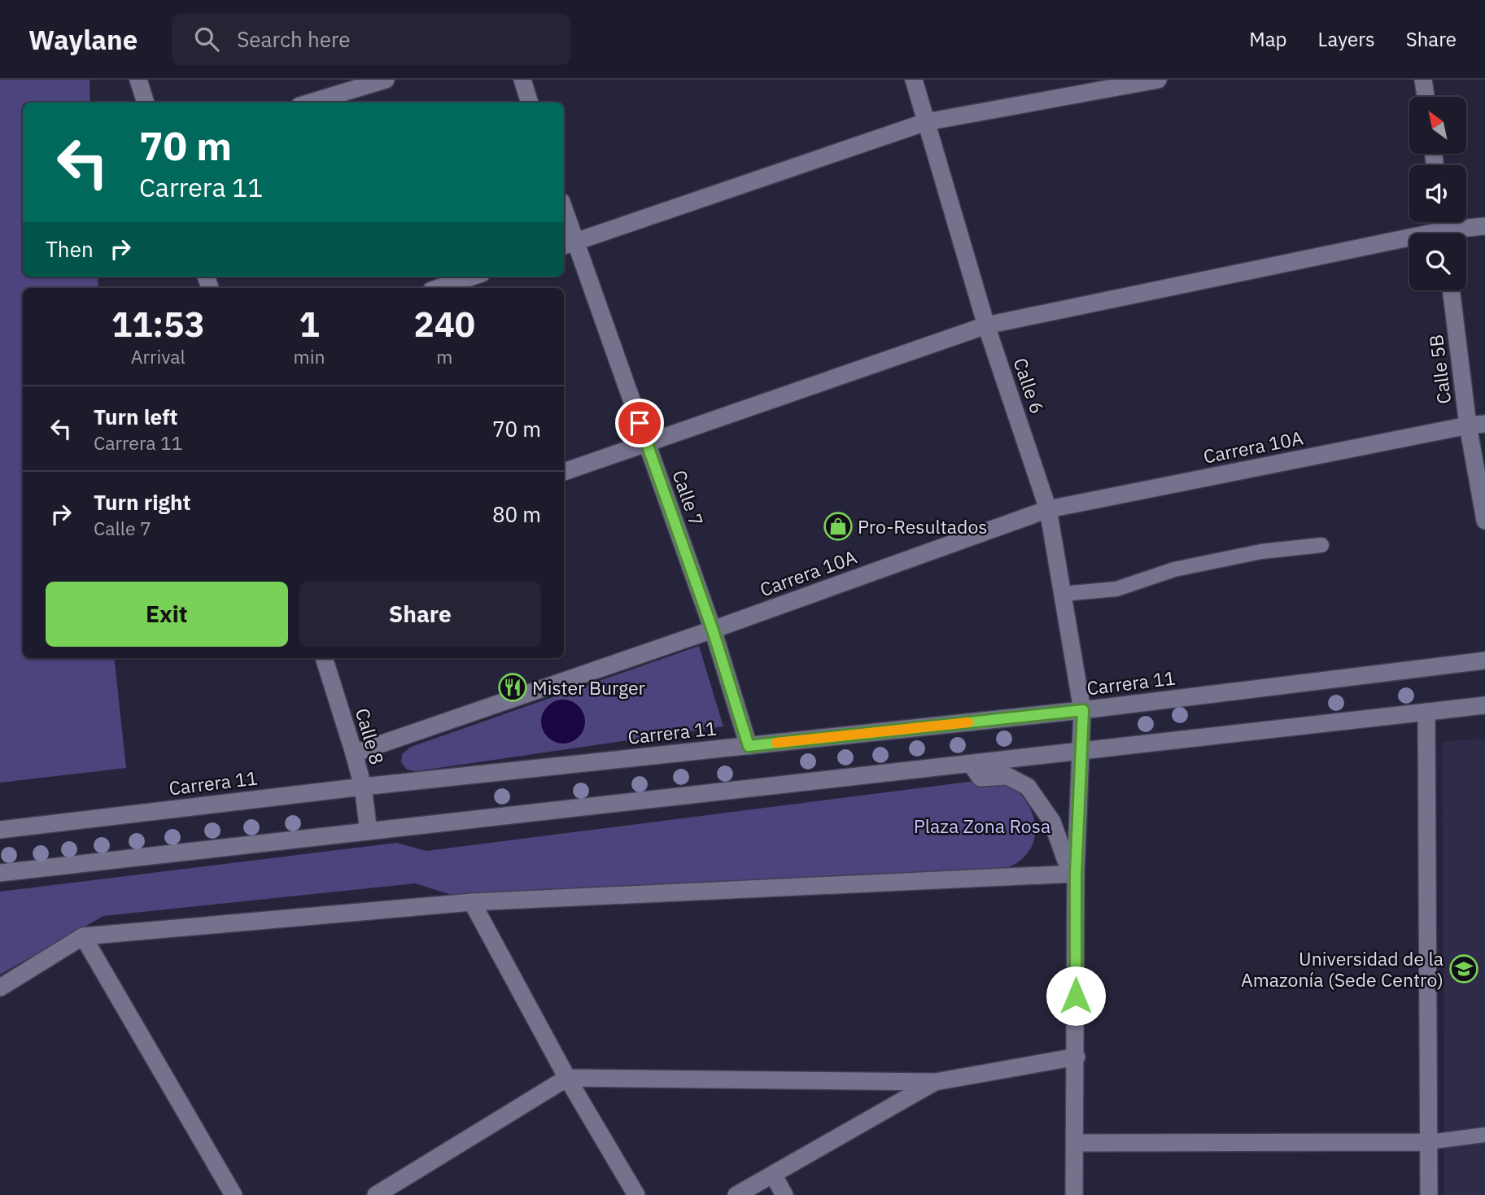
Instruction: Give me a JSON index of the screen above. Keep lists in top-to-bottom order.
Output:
{
  "streets": {
    "street": [
      "Calle 5B",
      "Calle 6",
      "Carrera 10A",
      "Calle 7",
      "Carrera 11",
      "Calle 8"
    ]
  },
  "crossings": [
    ["Calle 5B", "Carrera 10A"],
    ["Calle 6", "Carrera 10A"],
    ["Calle 6", "Carrera 11"],
    ["Carrera 10A", "Calle 7"],
    ["Carrera 10A", "Calle 8"],
    ["Calle 7", "Carrera 11"],
    ["Carrera 11", "Calle 8"]
  ],
  "parks": ["Plaza Zona Rosa"],
  "places": {
    "shop": ["Pro-Resultados"],
    "restaurant": ["Mister Burger"],
    "school or university": ["Universidad de la Amazonía (Sede Centro)"]
  },
  "north": "top left",
  "page": {
    "header": "Waylane",
    "search": "Search here",
    "nav": ["Map", "Layers", "Share"],
    "turn": ["70 m", "Carrera 11"],
    "then": "Then",
    "eta": [
      "11:53",
      "Arrival",
      "1",
      "min",
      "240",
      "m"
    ],
    "list": [
      {
        "name": "Turn left",
        "note": "Carrera 11",
        "value": "70 m"
      },
      {
        "name": "Turn right",
        "note": "Calle 7",
        "value": "80 m"
      }
    ],
    "buttons": ["Exit", "Share"]
  }
}
